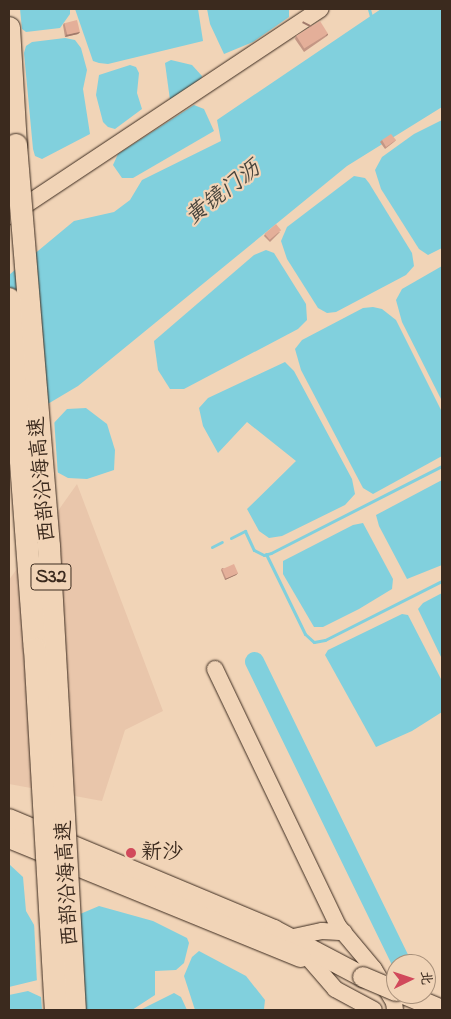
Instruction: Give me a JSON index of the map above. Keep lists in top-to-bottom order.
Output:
{
  "streets": {
    "highway": ["西部沿海高速", "S32"]
  },
  "water": ["黄镜门沥"],
  "places": ["新沙"],
  "north": "right"
}
